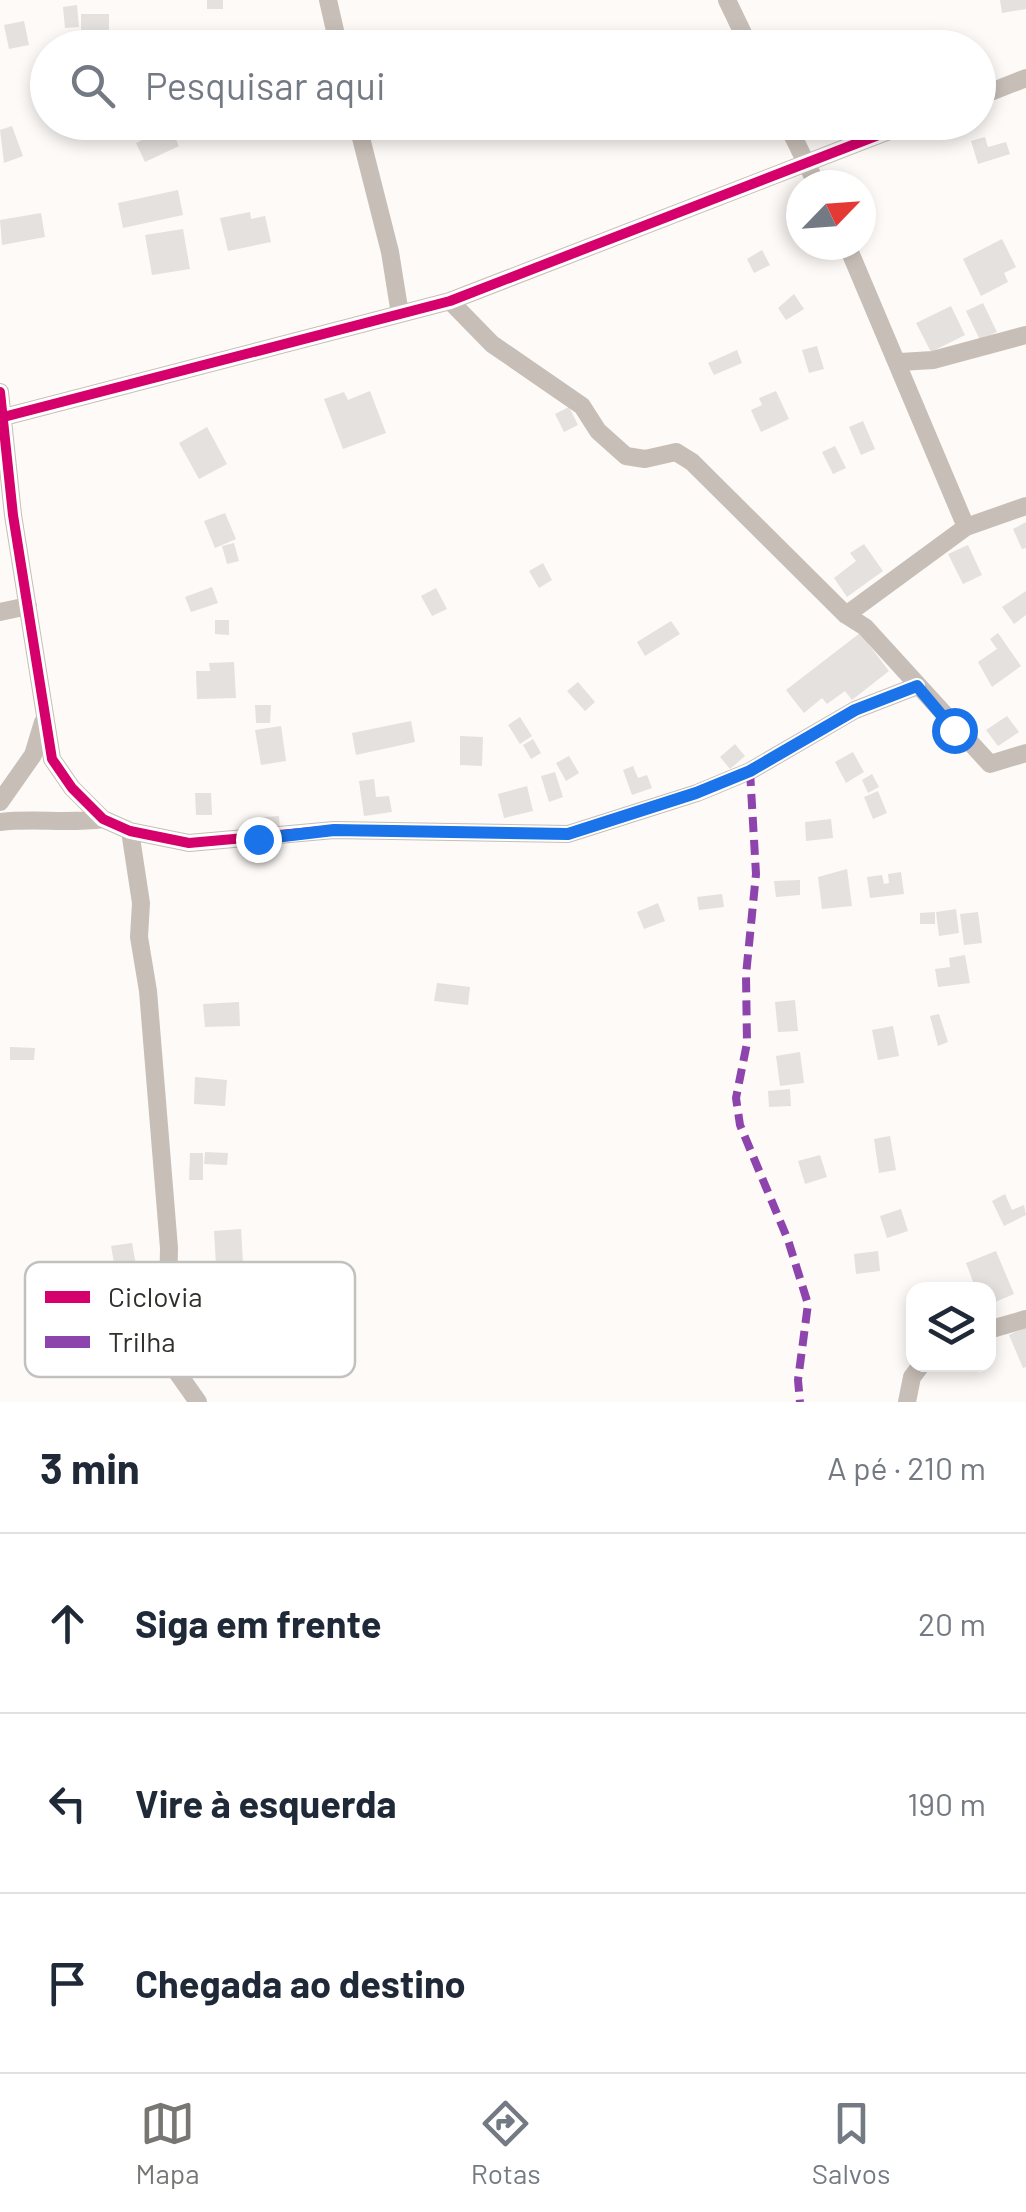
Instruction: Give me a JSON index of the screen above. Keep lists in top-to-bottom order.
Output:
{
  "legend": ["Ciclovia", "Trilha"],
  "north": "top right",
  "page": {
    "search": "Pesquisar aqui",
    "heading": ["3 min", "A pé · 210 m"],
    "list": [
      ["Siga em frente", "20 m"],
      ["Vire à esquerda", "190 m"],
      "Chegada ao destino"
    ],
    "nav": ["Mapa", "Rotas", "Salvos"]
  }
}
